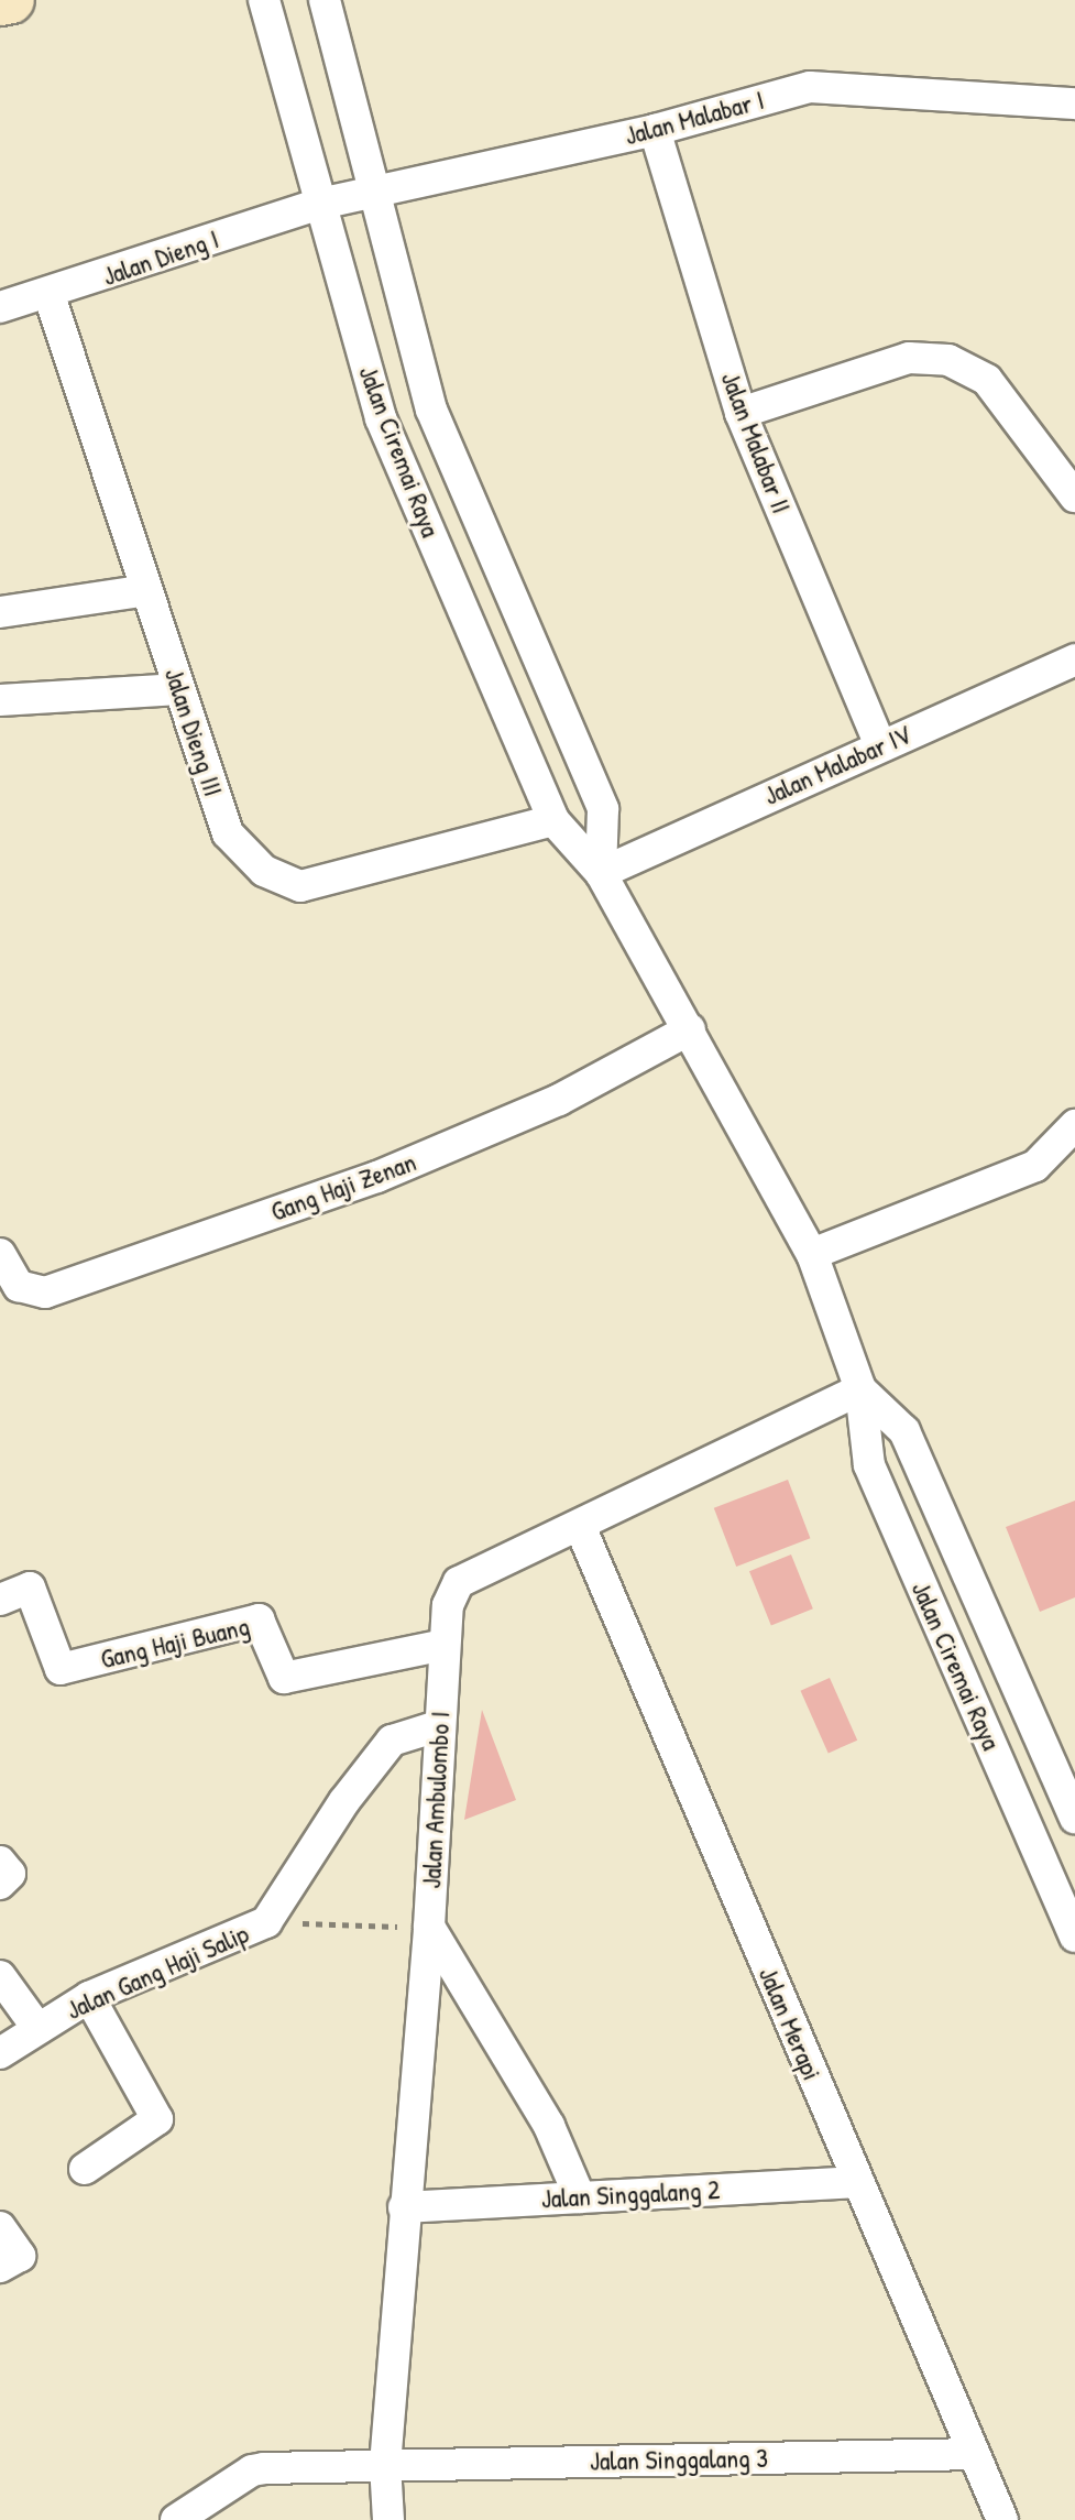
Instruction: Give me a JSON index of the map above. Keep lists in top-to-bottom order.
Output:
{
  "streets": {
    "street": [
      "Jalan Malabar I",
      "Jalan Dieng I",
      "Jalan Malabar II",
      "Jalan Ciremai Raya",
      "Jalan Dieng III",
      "Jalan Malabar IV",
      "Gang Haji Zenan",
      "Gang Haji Buang",
      "Jalan Ambulombo I",
      "Jalan Gang Haji Salip",
      "Jalan Merapi",
      "Jalan Singgalang 2",
      "Jalan Singgalang 3"
    ]
  },
  "crossings": [
    ["Jalan Malabar I", "Jalan Dieng I"],
    ["Jalan Malabar I", "Jalan Malabar II"],
    ["Jalan Malabar I", "Jalan Ciremai Raya"],
    ["Jalan Dieng I", "Jalan Ciremai Raya"],
    ["Jalan Dieng I", "Jalan Dieng III"],
    ["Jalan Malabar II", "Jalan Malabar IV"],
    ["Jalan Ciremai Raya", "Jalan Dieng III"],
    ["Jalan Ciremai Raya", "Jalan Malabar IV"],
    ["Jalan Ciremai Raya", "Gang Haji Zenan"],
    ["Jalan Ciremai Raya", "Jalan Ambulombo I"],
    ["Gang Haji Buang", "Jalan Ambulombo I"],
    ["Jalan Ambulombo I", "Jalan Gang Haji Salip"],
    ["Jalan Ambulombo I", "Jalan Merapi"],
    ["Jalan Ambulombo I", "Jalan Singgalang 2"],
    ["Jalan Ambulombo I", "Jalan Singgalang 3"],
    ["Jalan Merapi", "Jalan Singgalang 2"],
    ["Jalan Merapi", "Jalan Singgalang 3"]
  ]
}
